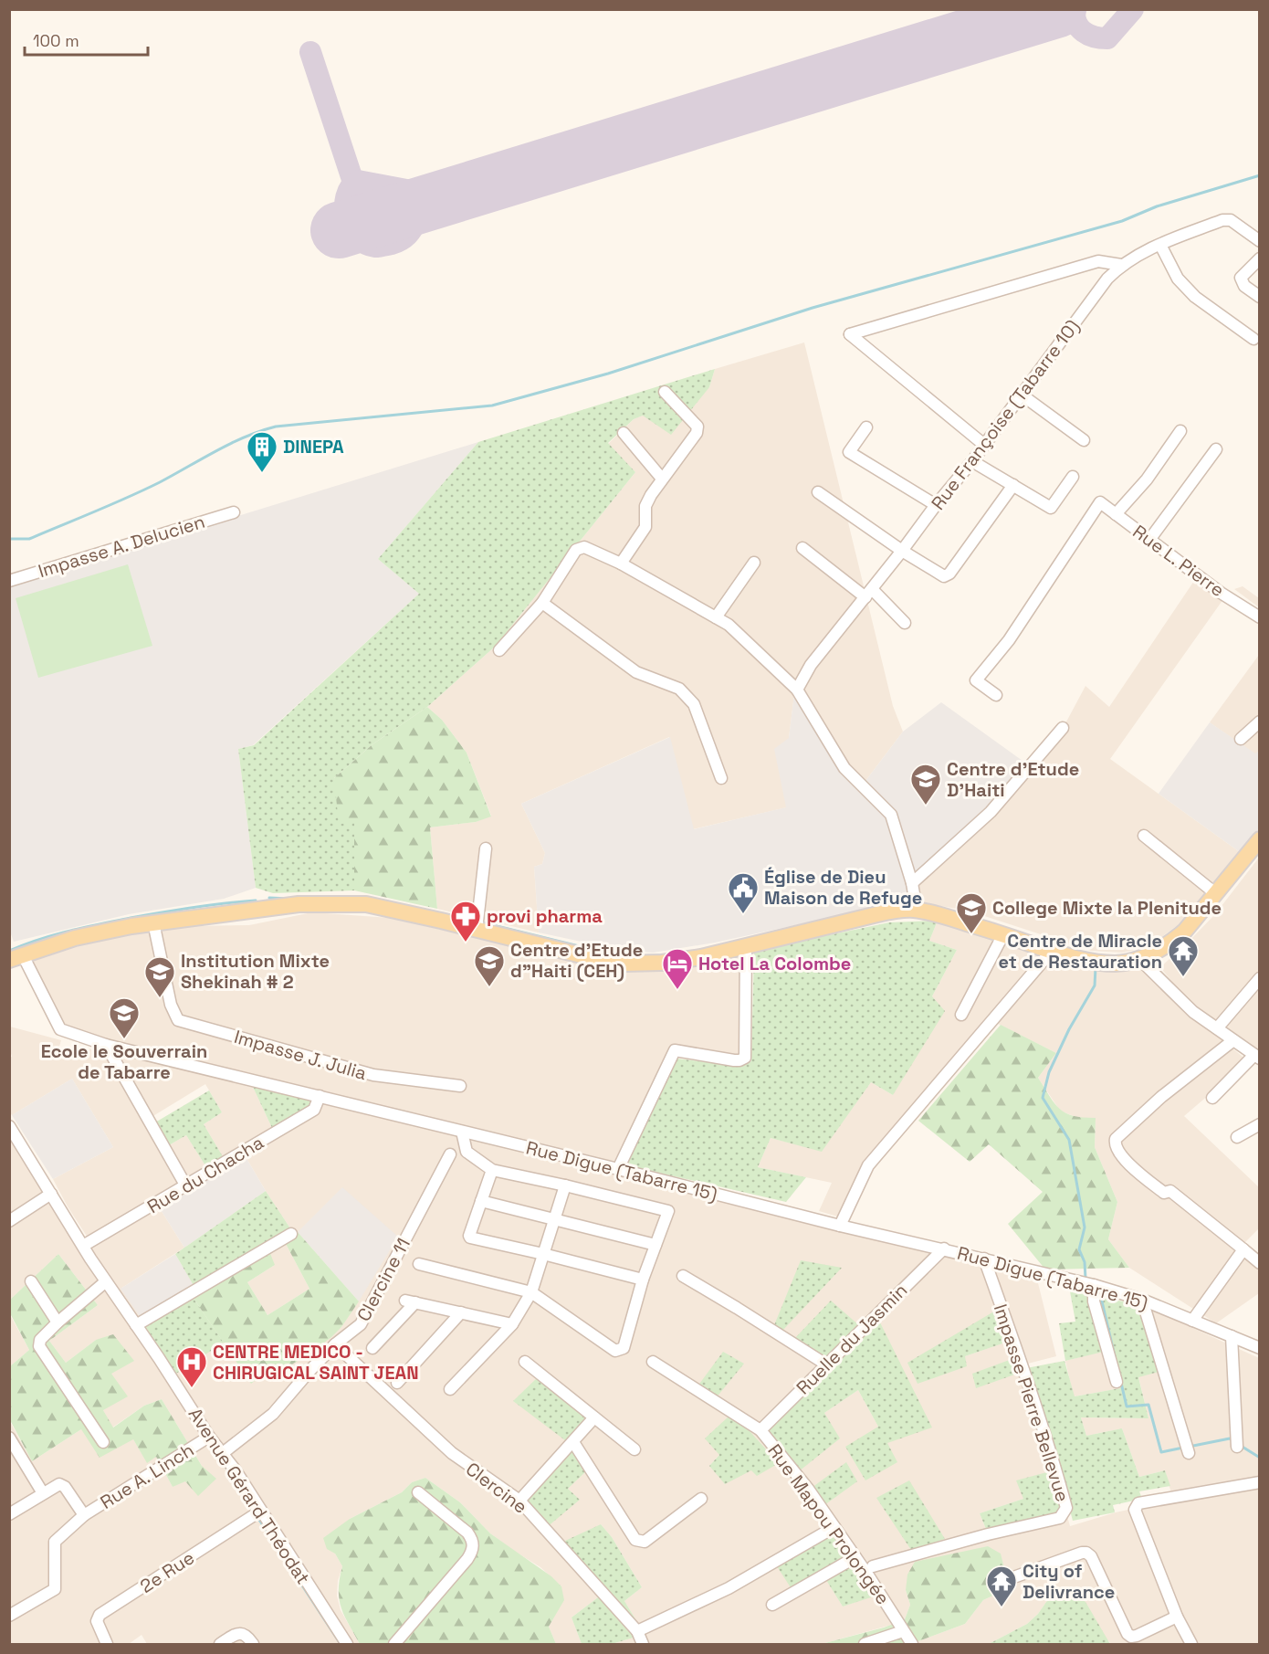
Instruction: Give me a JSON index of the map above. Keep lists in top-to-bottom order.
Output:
{
  "streets": {
    "street": [
      "Rue Françoise (Tabarre 10)",
      "Impasse A. Delucien",
      "Rue L. Pierre",
      "Impasse J. Julia",
      "Rue Digue (Tabarre 15)",
      "Rue du Chacha",
      "Clercine 11",
      "Ruelle du Jasmin",
      "Impasse Pierre Bellevue",
      "Rue A. Linch",
      "Clercine",
      "Avenue Gérard Théodat",
      "Rue Mapou Prolongée",
      "2e Rue"
    ]
  },
  "crossings": [
    ["Rue Digue (Tabarre 15)", "Rue du Chacha"],
    ["Rue Digue (Tabarre 15)", "Ruelle du Jasmin"],
    ["Rue Digue (Tabarre 15)", "Impasse Pierre Bellevue"],
    ["Rue du Chacha", "Avenue Gérard Théodat"],
    ["Clercine 11", "Clercine"],
    ["Clercine 11", "Avenue Gérard Théodat"],
    ["Ruelle du Jasmin", "Rue Mapou Prolongée"],
    ["Rue A. Linch", "Avenue Gérard Théodat"],
    ["Avenue Gérard Théodat", "2e Rue"]
  ],
  "places": {
    "building": ["DINEPA"],
    "school or university": [
      "Centre d'Etude D'Haiti",
      "College Mixte la Plenitude",
      "Centre d'Etude d\"Haiti (CEH)",
      "Institution Mixte Shekinah # 2",
      "Ecole le Souverrain de Tabarre"
    ],
    "public building": ["Église de Dieu Maison de Refuge"],
    "pharmacy": ["provi pharma"],
    "temple": ["Centre de Miracle et de Restauration", "City of Delivrance"],
    "hotel": ["Hotel La Colombe"],
    "hospital": ["CENTRE MEDICO - CHIRUGICAL SAINT JEAN"]
  },
  "scale_bar": "100 m"
}
